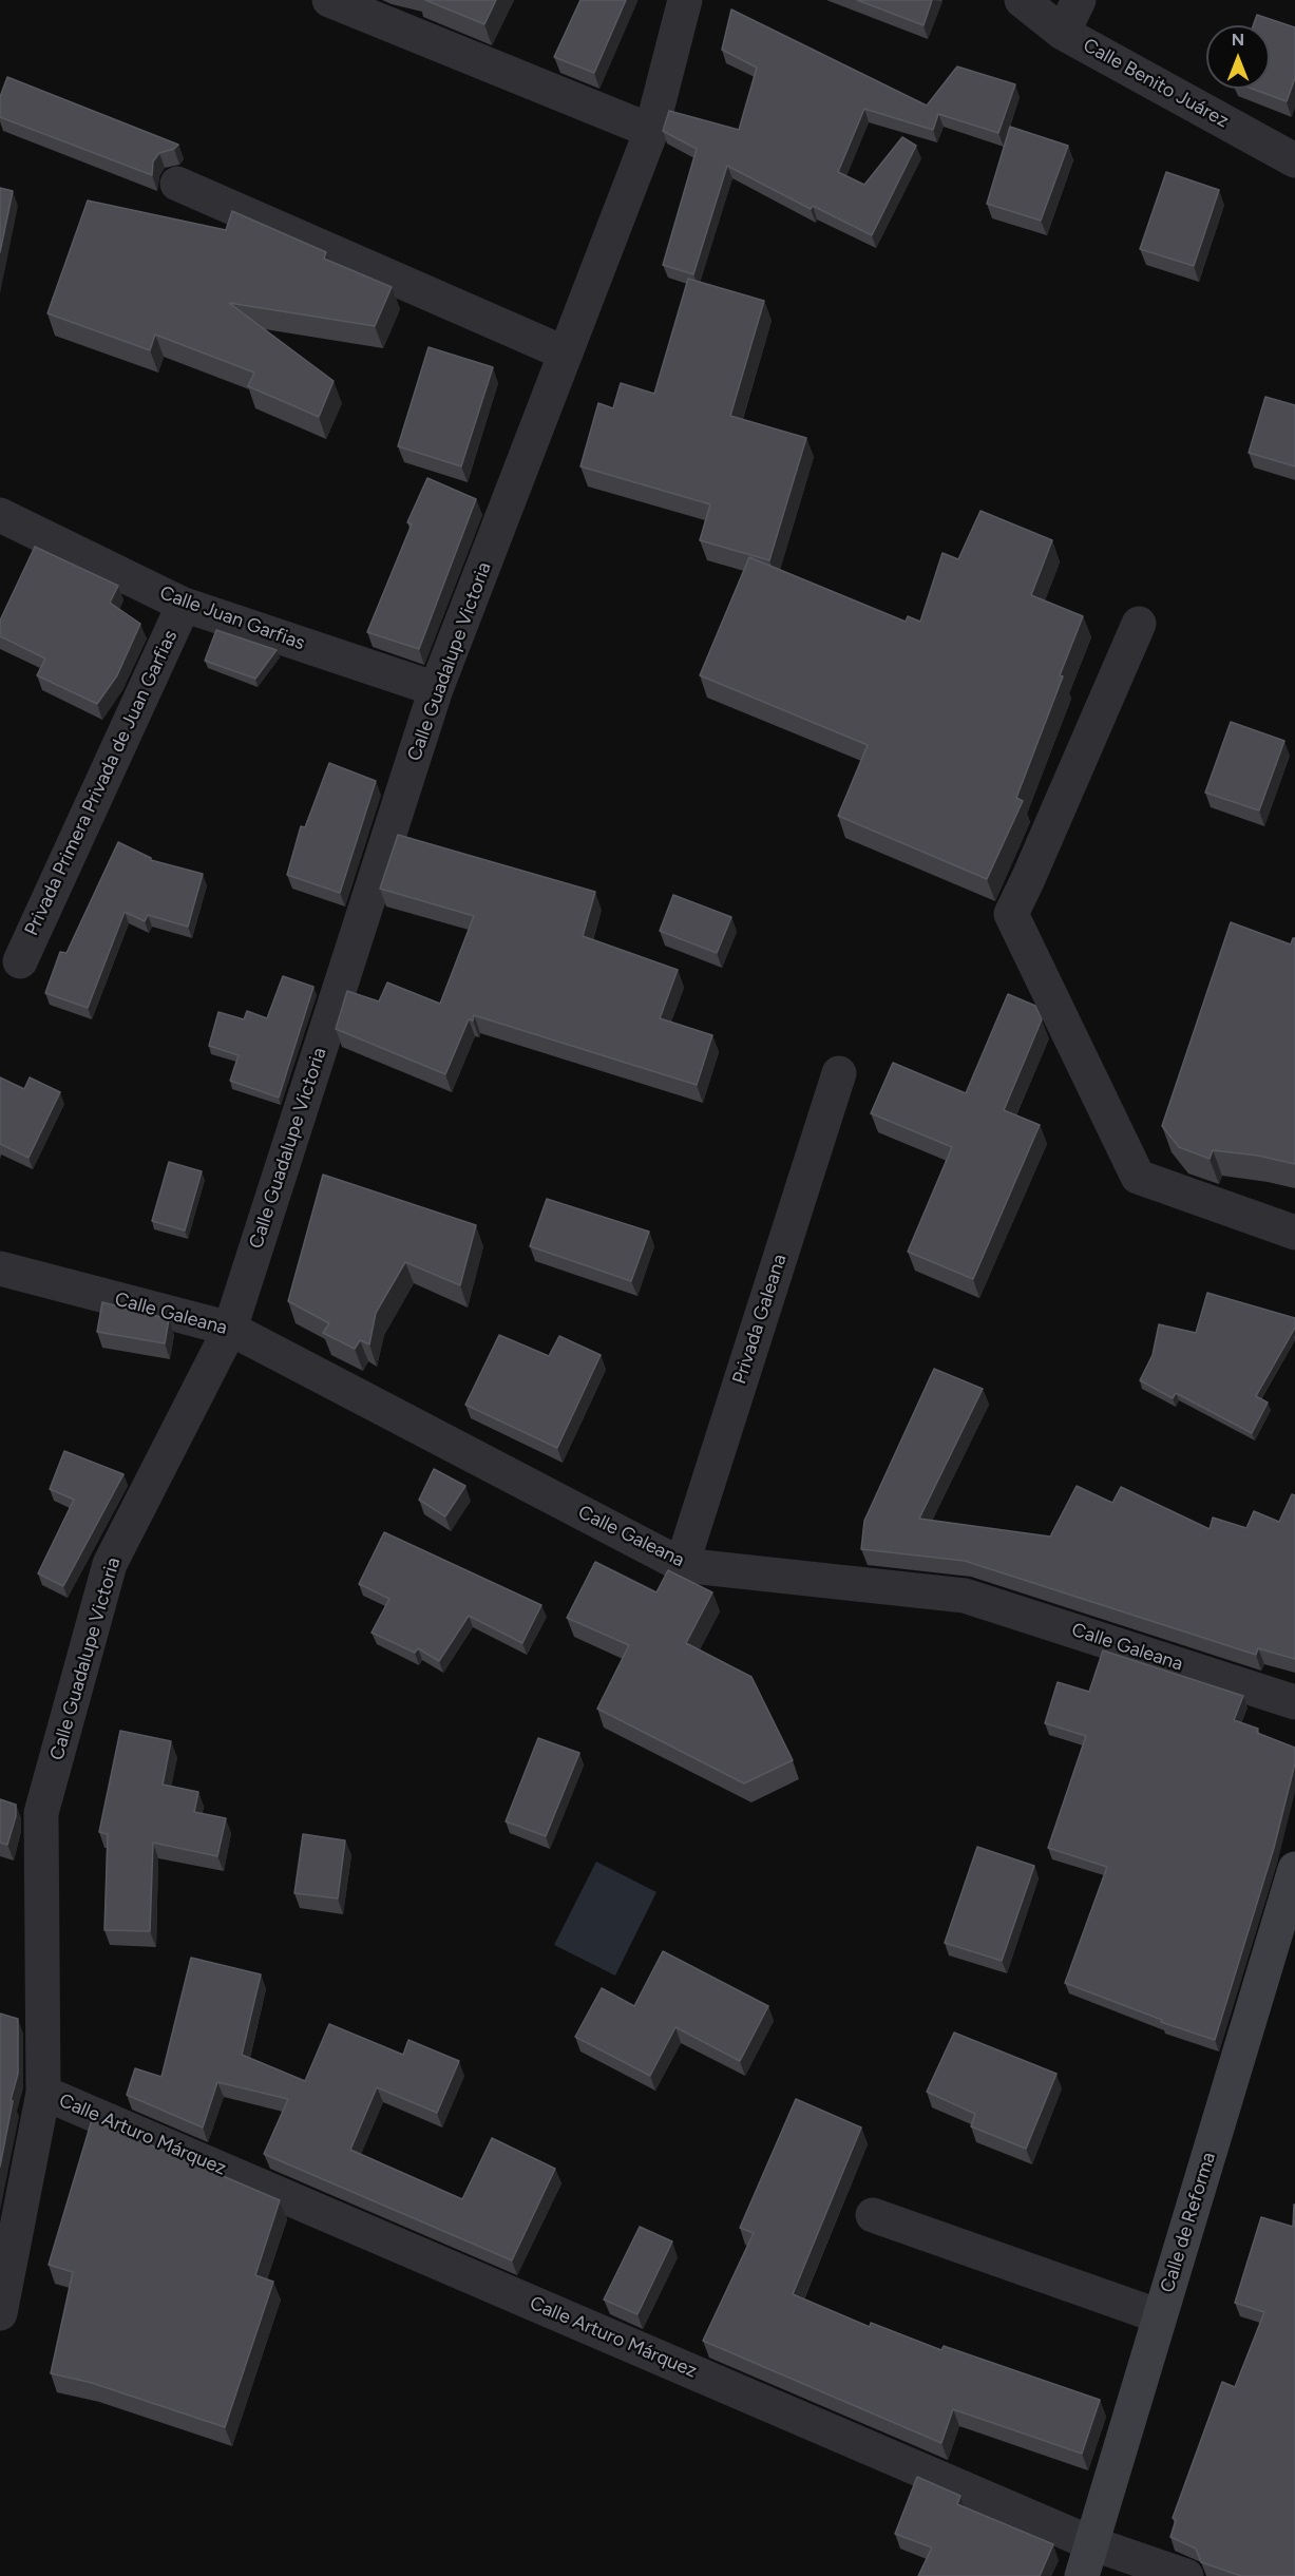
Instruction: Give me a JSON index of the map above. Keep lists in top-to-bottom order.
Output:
{
  "streets": {
    "main road": ["Calle de Reforma"],
    "street": [
      "Calle Benito Juárez",
      "Calle Juan Garfias",
      "Calle Guadalupe Victoria",
      "Privada Primera Privada de Juan Garfias",
      "Calle Galeana",
      "Privada Galeana",
      "Calle Arturo Márquez"
    ]
  },
  "crossings": [
    ["Calle Juan Garfias", "Calle Guadalupe Victoria"],
    ["Calle Juan Garfias", "Privada Primera Privada de Juan Garfias"],
    ["Calle Guadalupe Victoria", "Calle Galeana"],
    ["Calle Guadalupe Victoria", "Calle Arturo Márquez"],
    ["Calle Galeana", "Privada Galeana"],
    ["Calle Arturo Márquez", "Calle de Reforma"]
  ],
  "north": "top"
}
